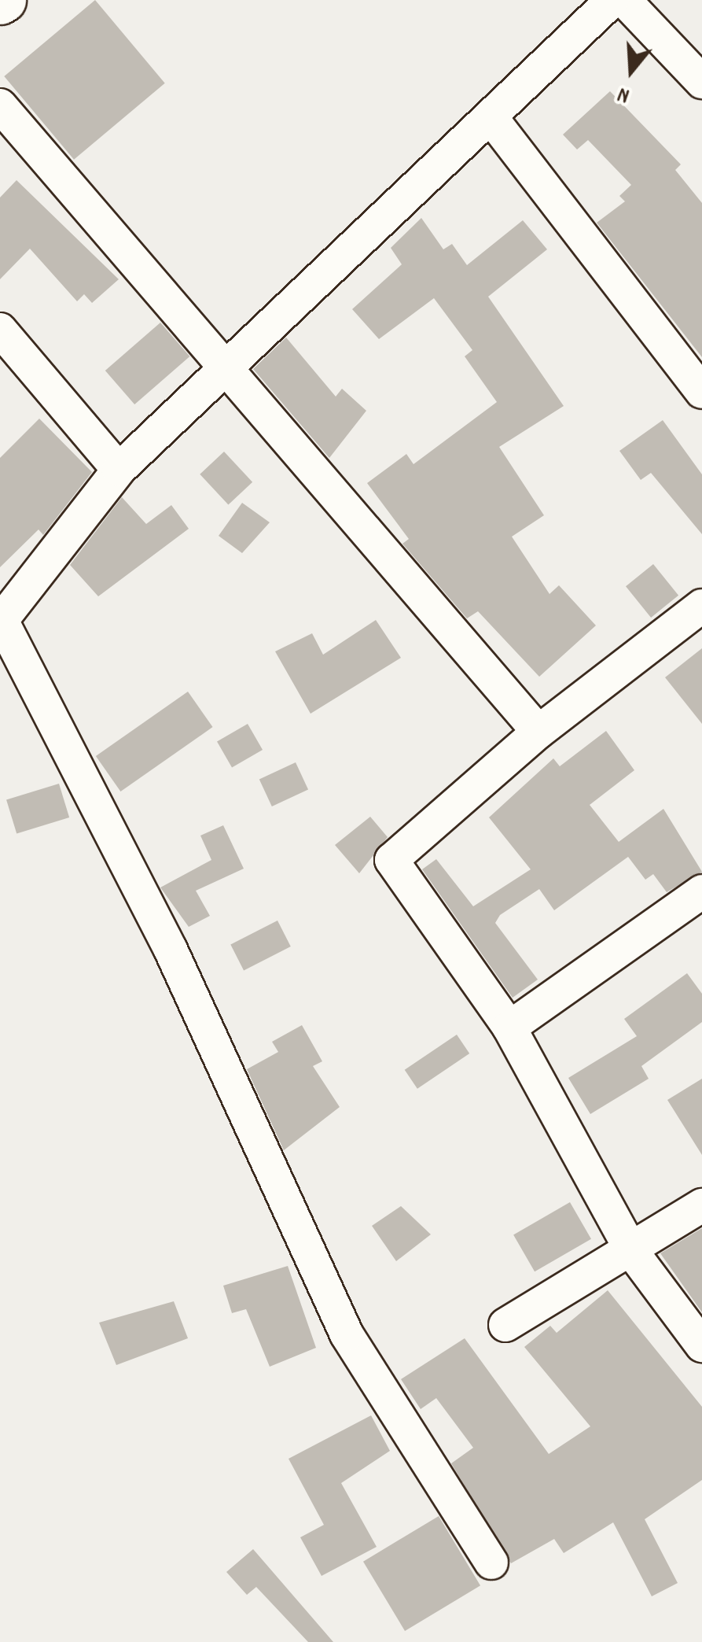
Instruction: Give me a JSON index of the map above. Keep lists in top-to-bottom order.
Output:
{
  "north": "bottom"
}
